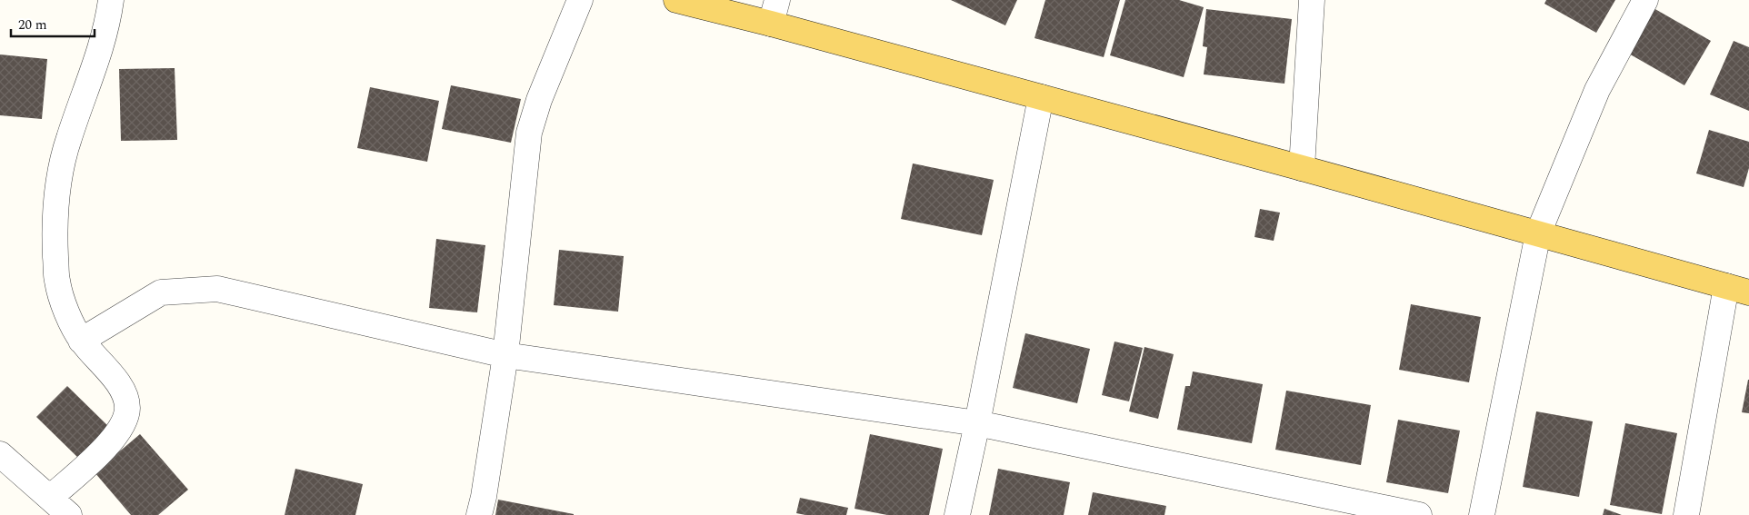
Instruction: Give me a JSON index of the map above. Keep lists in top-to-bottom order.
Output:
{
  "scale_bar": "20 m"
}
